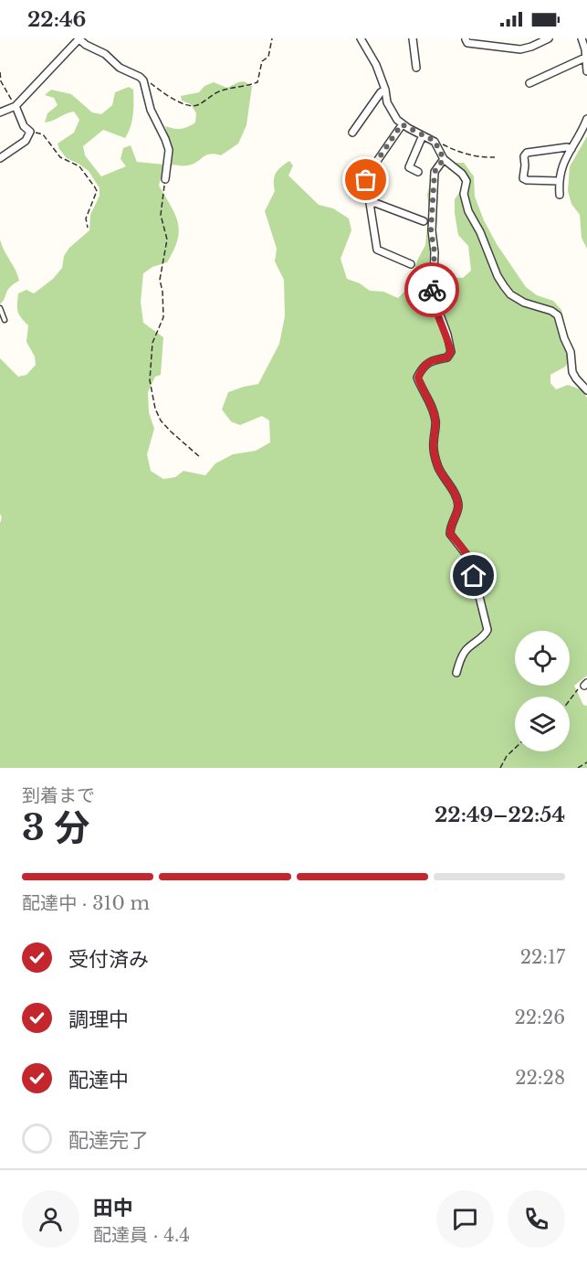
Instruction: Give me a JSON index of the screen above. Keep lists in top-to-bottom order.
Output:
{
  "page": {
    "status": "22:46",
    "heading": ["3 分", "到着まで", "22:49–22:54"],
    "panel": ["田中", "配達員 · 4.4"],
    "bar": "配達中 · 310 m",
    "list": [
      ["受付済み", "22:17"],
      ["調理中", "22:26"],
      ["配達中", "22:28"],
      "配達完了"
    ]
  }
}
